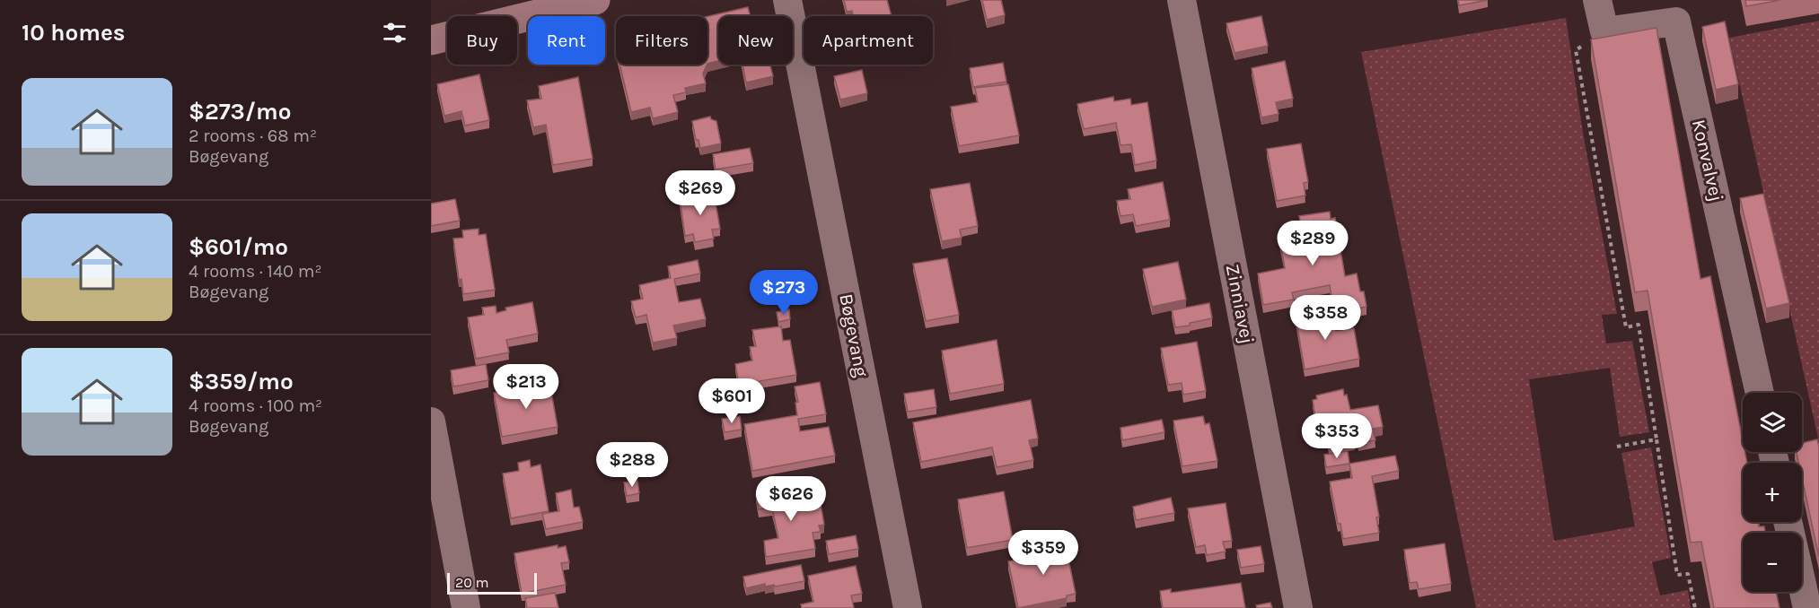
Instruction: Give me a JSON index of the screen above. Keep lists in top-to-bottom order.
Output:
{
  "streets": {
    "street": ["Konvalvej", "Zinniavej", "Bøgevang"]
  },
  "scale_bar": "20 m",
  "page": {
    "heading": "10 homes",
    "chip": [
      "Buy",
      "Rent",
      "Filters",
      "New",
      "Apartment"
    ],
    "list": [
      {
        "name": "$273/mo",
        "note": "2 rooms · 68 m² · Bøgevang"
      },
      {
        "name": "$601/mo",
        "note": "4 rooms · 140 m² · Bøgevang"
      },
      {
        "name": "$359/mo",
        "note": "4 rooms · 100 m² · Bøgevang"
      }
    ],
    "price": [
      "$269",
      "$289",
      "$273",
      "$358",
      "$213",
      "$601",
      "$353",
      "$288",
      "$626",
      "$359"
    ],
    "map_buttons": ["+", "−"],
    "scale": "20 m"
  }
}
